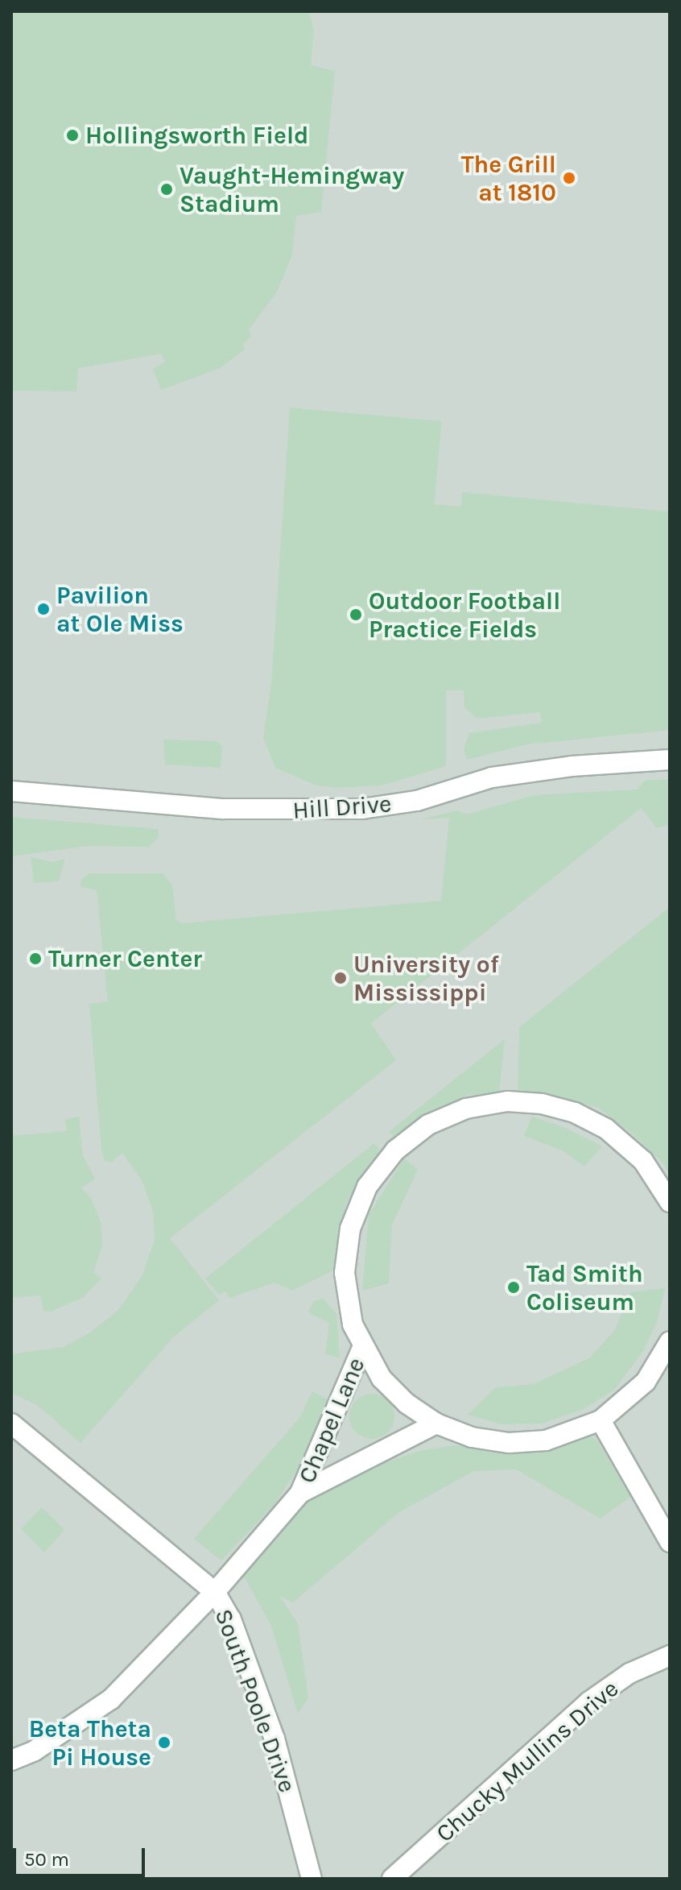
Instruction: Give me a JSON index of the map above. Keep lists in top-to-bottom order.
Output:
{
  "streets": {
    "street": [
      "Hill Drive",
      "Chapel Lane",
      "South Poole Drive",
      "Chucky Mullins Drive"
    ]
  },
  "crossings": [
    ["Chapel Lane", "South Poole Drive"]
  ],
  "places": [
    "Hollingsworth Field",
    "The Grill at 1810",
    "Vaught-Hemingway Stadium",
    "Pavilion at Ole Miss",
    "Outdoor Football Practice Fields",
    "Turner Center",
    "University of Mississippi",
    "Tad Smith Coliseum",
    "Beta Theta Pi House"
  ],
  "scale_bar": "50 m"
}
